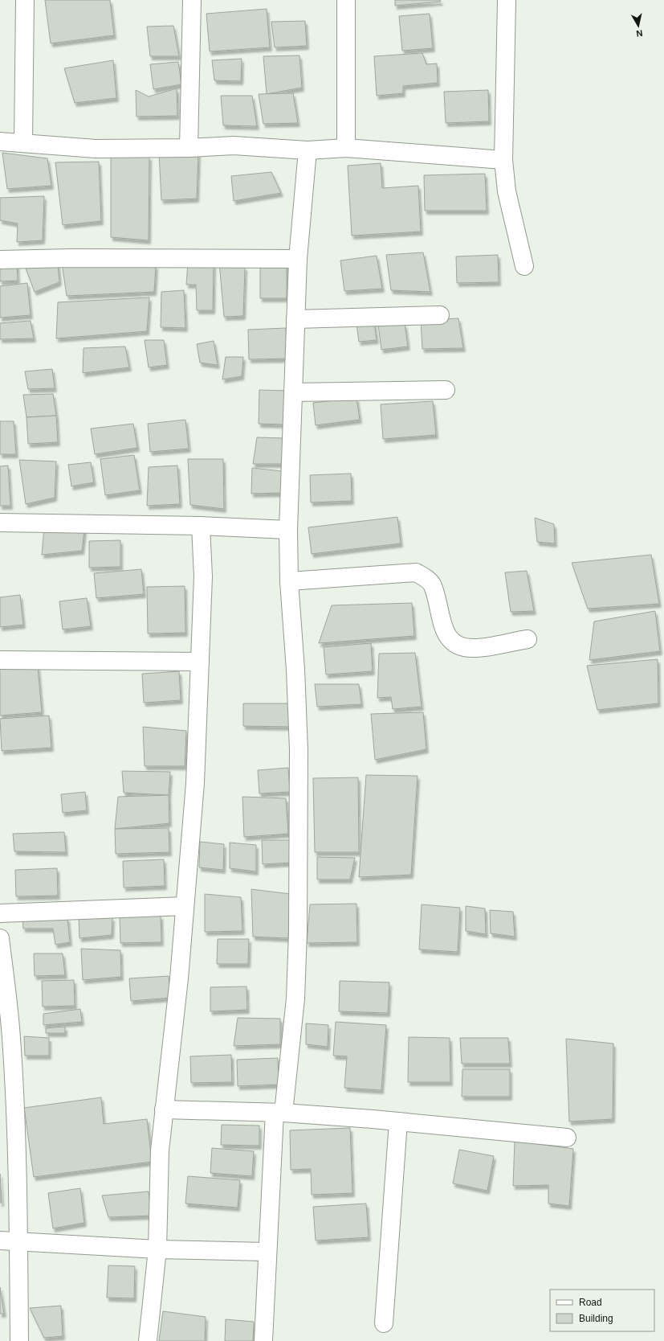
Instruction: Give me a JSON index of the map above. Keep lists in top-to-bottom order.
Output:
{
  "legend": ["Road", "Building"],
  "north": "bottom"
}
